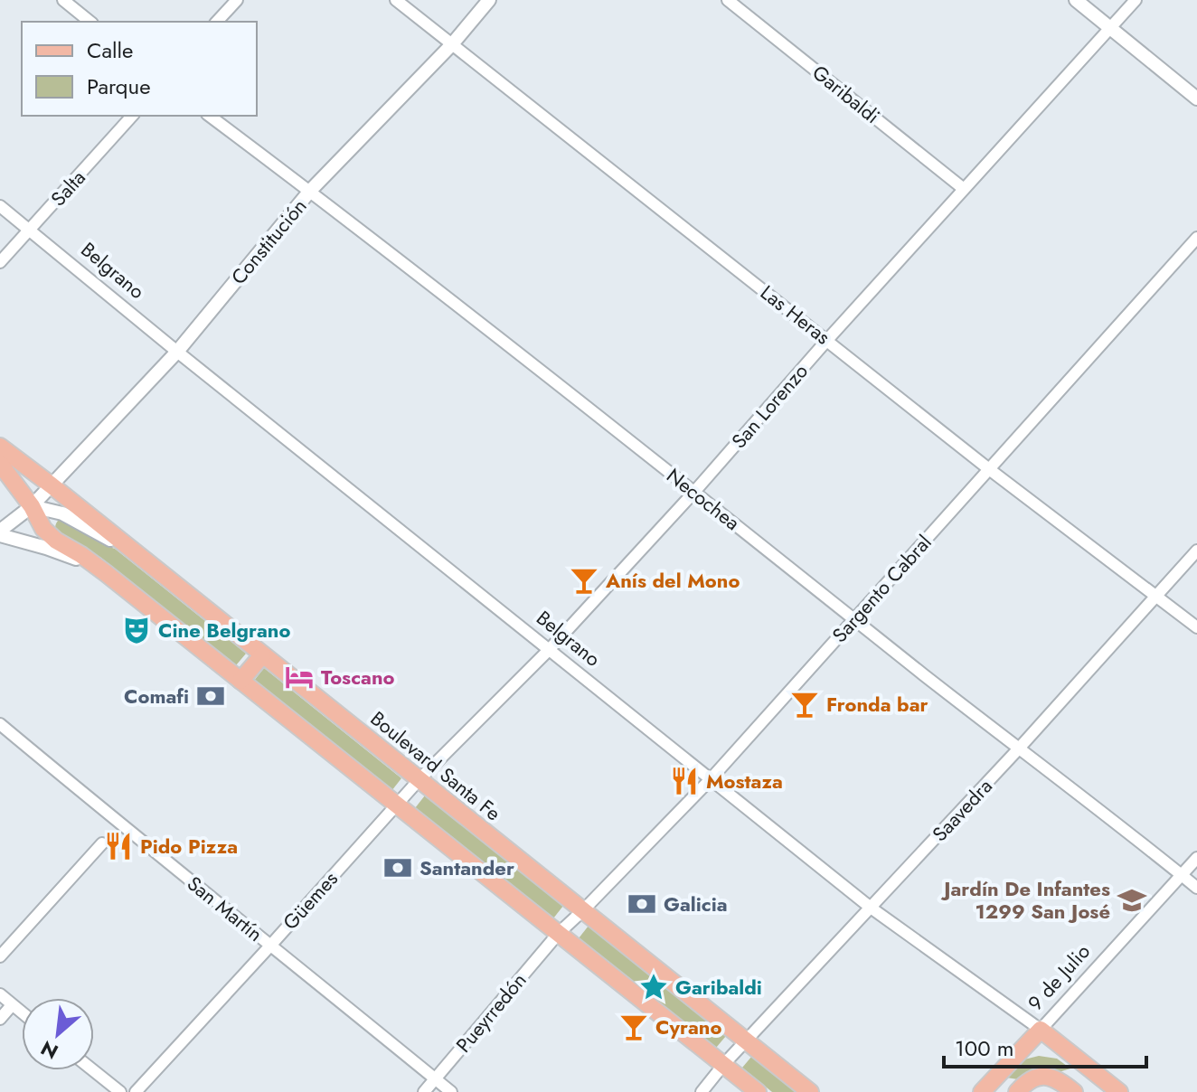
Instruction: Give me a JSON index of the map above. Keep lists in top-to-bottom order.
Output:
{
  "streets": {
    "main road": ["Belgrano", "Boulevard Santa Fe", "9 de Julio"],
    "street": [
      "Garibaldi",
      "Salta",
      "Constitución",
      "Las Heras",
      "San Lorenzo",
      "Necochea",
      "Sargento Cabral",
      "Saavedra",
      "Güemes",
      "San Martín",
      "Pueyrredón"
    ]
  },
  "crossings": [
    ["Garibaldi", "San Lorenzo"],
    ["Salta", "Belgrano"],
    ["Constitución", "Belgrano"],
    ["Constitución", "Las Heras"],
    ["Constitución", "Necochea"],
    ["Constitución", "Boulevard Santa Fe"],
    ["Belgrano", "San Lorenzo"],
    ["Belgrano", "Sargento Cabral"],
    ["Belgrano", "Saavedra"],
    ["Belgrano", "9 de Julio"],
    ["Las Heras", "San Lorenzo"],
    ["Las Heras", "Sargento Cabral"],
    ["Las Heras", "Saavedra"],
    ["San Lorenzo", "Necochea"],
    ["San Lorenzo", "Boulevard Santa Fe"],
    ["San Lorenzo", "Güemes"],
    ["Necochea", "Sargento Cabral"],
    ["Necochea", "Saavedra"],
    ["Necochea", "9 de Julio"],
    ["Sargento Cabral", "Boulevard Santa Fe"],
    ["Sargento Cabral", "Pueyrredón"],
    ["Boulevard Santa Fe", "Saavedra"],
    ["Güemes", "San Martín"],
    ["San Martín", "Pueyrredón"]
  ],
  "places": {
    "bar": ["Anís del Mono", "Fronda bar", "Cyrano"],
    "theatre": ["Cine Belgrano"],
    "hotel": ["Toscano"],
    "bank": ["Comafi", "Santander", "Galicia"],
    "restaurant": ["Mostaza", "Pido Pizza"],
    "school or university": ["Jardín De Infantes 1299 San José"],
    "place": ["Garibaldi"]
  },
  "legend": ["Calle", "Parque"],
  "scale_bar": "100 m",
  "north": "bottom left"
}
